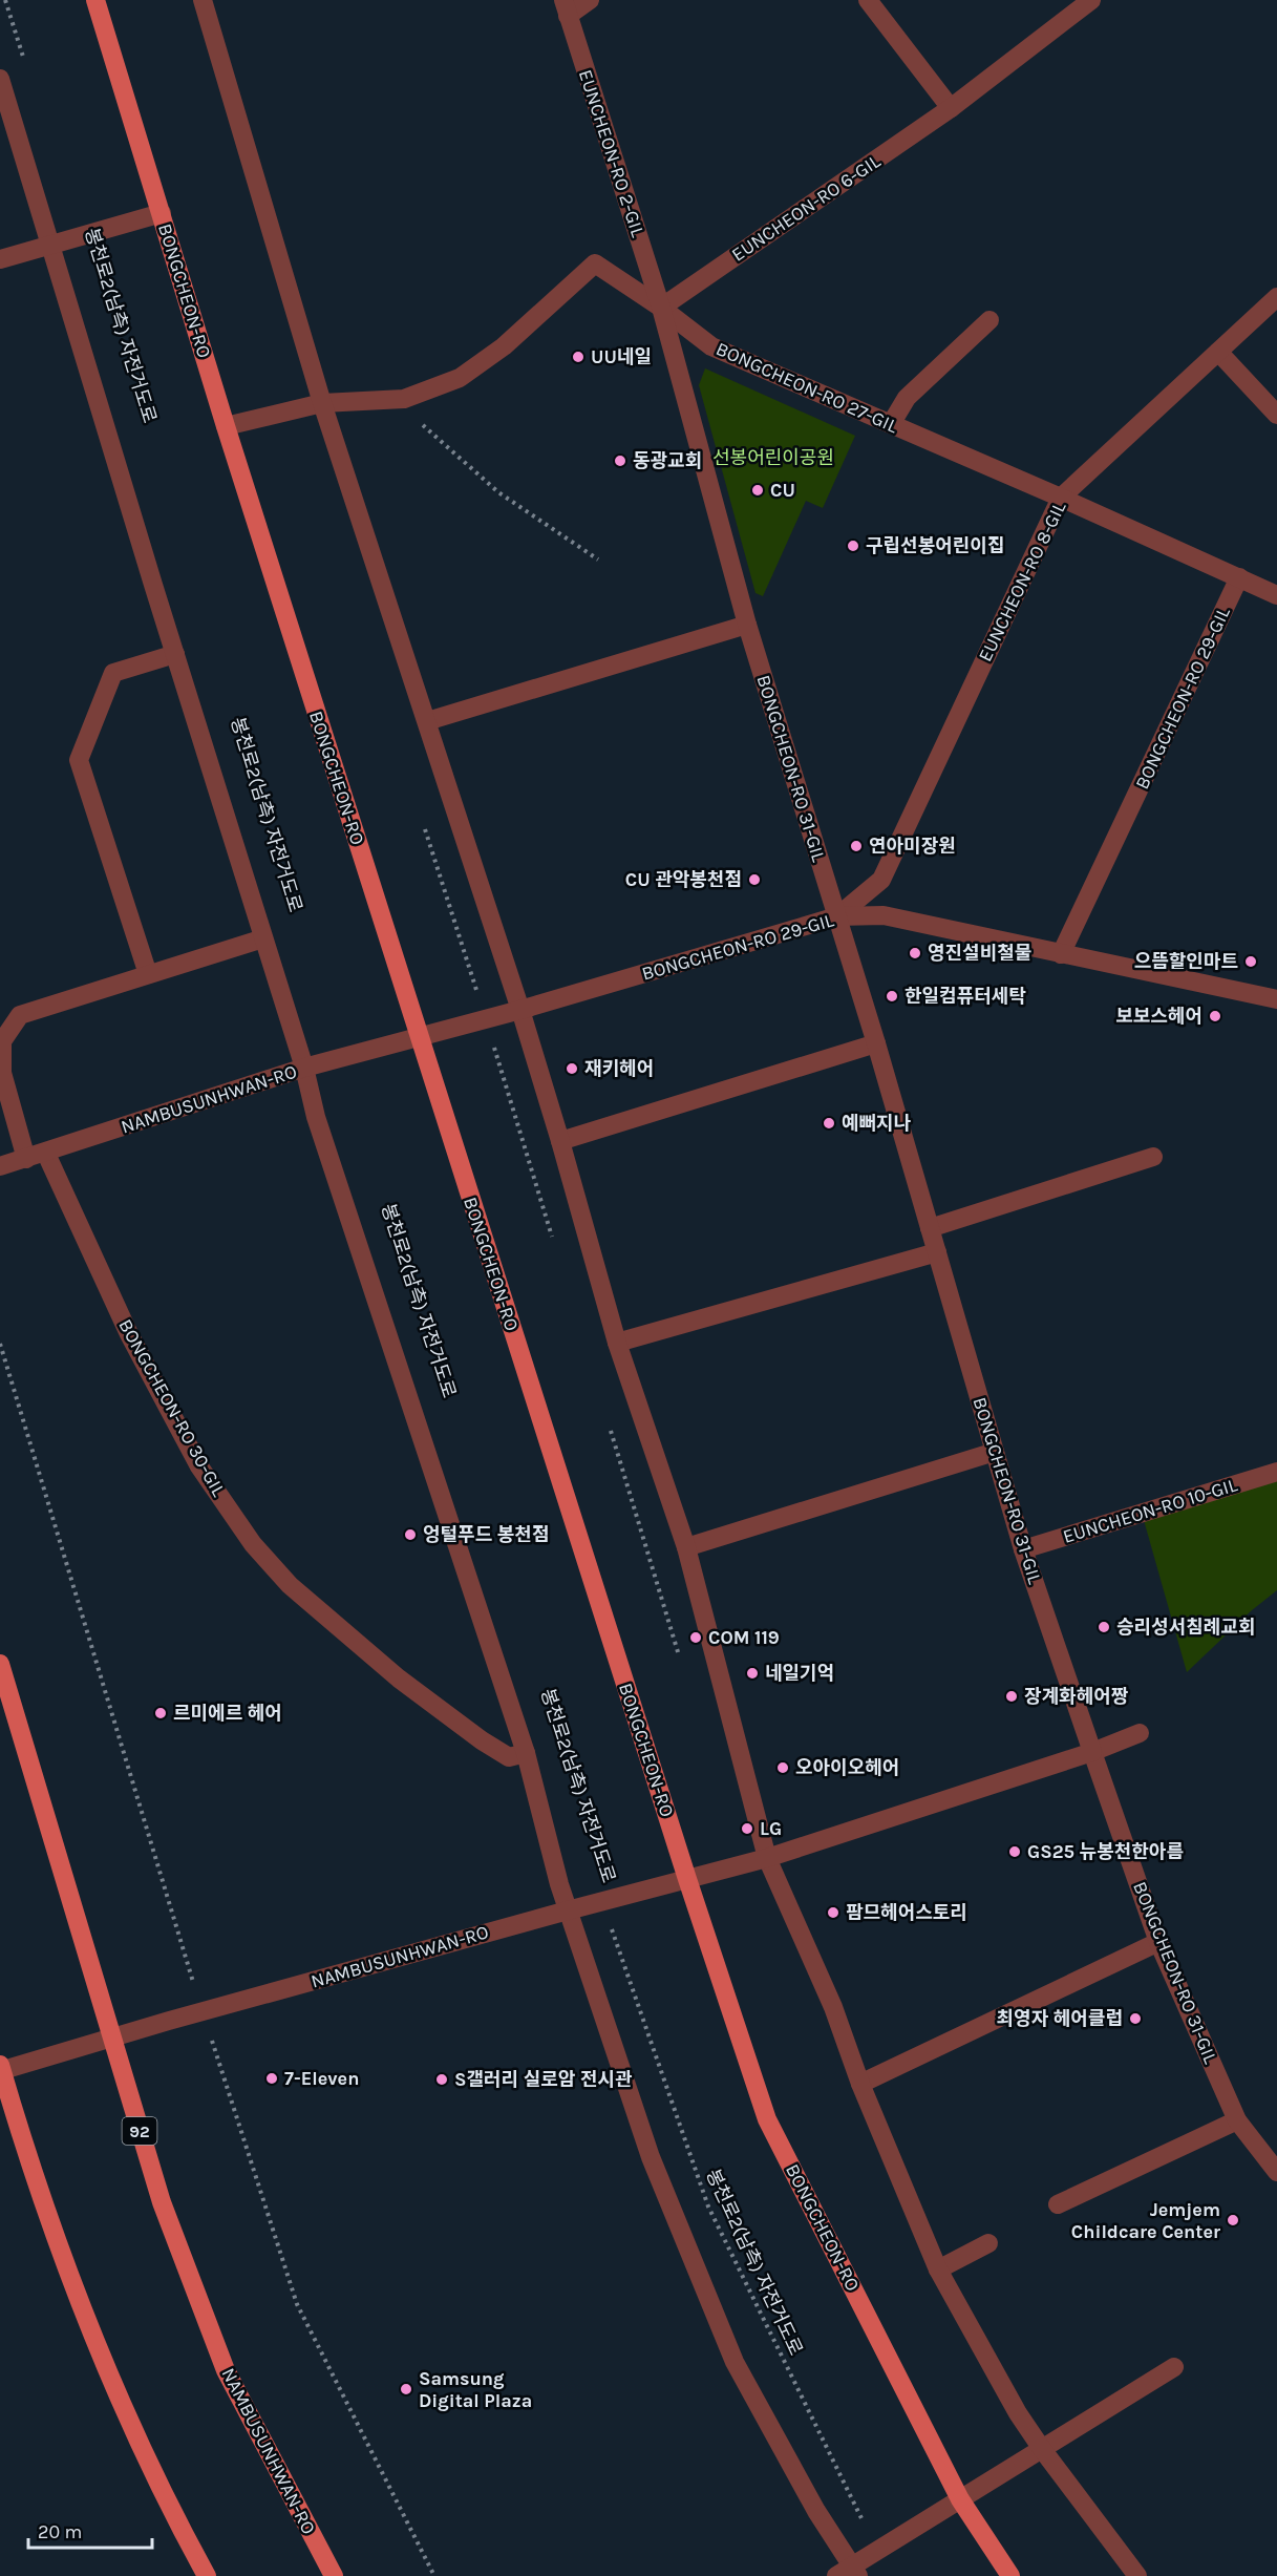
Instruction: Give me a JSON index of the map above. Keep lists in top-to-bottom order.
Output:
{
  "streets": {
    "main road": ["BONGCHEON-RO", "NAMBUSUNHWAN-RO", "92"],
    "street": [
      "EUNCHEON-RO 2-GIL",
      "EUNCHEON-RO 6-GIL",
      "BONGCHEON-RO 27-GIL",
      "EUNCHEON-RO 8-GIL",
      "BONGCHEON-RO 29-GIL",
      "BONGCHEON-RO 31-GIL",
      "BONGCHEON-RO 30-GIL",
      "EUNCHEON-RO 10-GIL"
    ],
    "path": ["봉천로2(남측) 자전거도로"]
  },
  "crossings": [
    ["EUNCHEON-RO 2-GIL", "EUNCHEON-RO 6-GIL"],
    ["EUNCHEON-RO 2-GIL", "BONGCHEON-RO 27-GIL"],
    ["EUNCHEON-RO 2-GIL", "BONGCHEON-RO 31-GIL"],
    ["EUNCHEON-RO 6-GIL", "BONGCHEON-RO 27-GIL"],
    ["EUNCHEON-RO 6-GIL", "BONGCHEON-RO 31-GIL"],
    ["BONGCHEON-RO", "BONGCHEON-RO 27-GIL"],
    ["BONGCHEON-RO", "BONGCHEON-RO 29-GIL"],
    ["BONGCHEON-RO", "NAMBUSUNHWAN-RO"],
    ["봉천로2(남측) 자전거도로", "NAMBUSUNHWAN-RO"],
    ["BONGCHEON-RO 27-GIL", "EUNCHEON-RO 8-GIL"],
    ["BONGCHEON-RO 27-GIL", "BONGCHEON-RO 29-GIL"],
    ["BONGCHEON-RO 27-GIL", "BONGCHEON-RO 31-GIL"],
    ["EUNCHEON-RO 8-GIL", "BONGCHEON-RO 29-GIL"],
    ["EUNCHEON-RO 8-GIL", "BONGCHEON-RO 31-GIL"],
    ["BONGCHEON-RO 29-GIL", "BONGCHEON-RO 31-GIL"],
    ["BONGCHEON-RO 29-GIL", "NAMBUSUNHWAN-RO"],
    ["BONGCHEON-RO 31-GIL", "EUNCHEON-RO 10-GIL"],
    ["NAMBUSUNHWAN-RO", "BONGCHEON-RO 30-GIL"]
  ],
  "parks": ["선봉어린이공원"],
  "places": [
    "UU네일",
    "동광교회",
    "CU",
    "구립선봉어린이집",
    "연아미장원",
    "CU 관악봉천점",
    "영진설비철물",
    "으뜸할인마트",
    "한일컴퓨터세탁",
    "보보스헤어",
    "재키헤어",
    "예뻐지나",
    "엉털푸드 봉천점",
    "승리성서침례교회",
    "COM 119",
    "네일기억",
    "장계화헤어짱",
    "르미에르 헤어",
    "오아이오헤어",
    "LG",
    "GS25 뉴봉천한아름",
    "팜므헤어스토리",
    "최영자 헤어클럽",
    "7-Eleven",
    "S갤러리 실로암 전시관",
    "Jemjem Childcare Center",
    "Samsung Digital Plaza"
  ],
  "scale_bar": "20 m"
}
